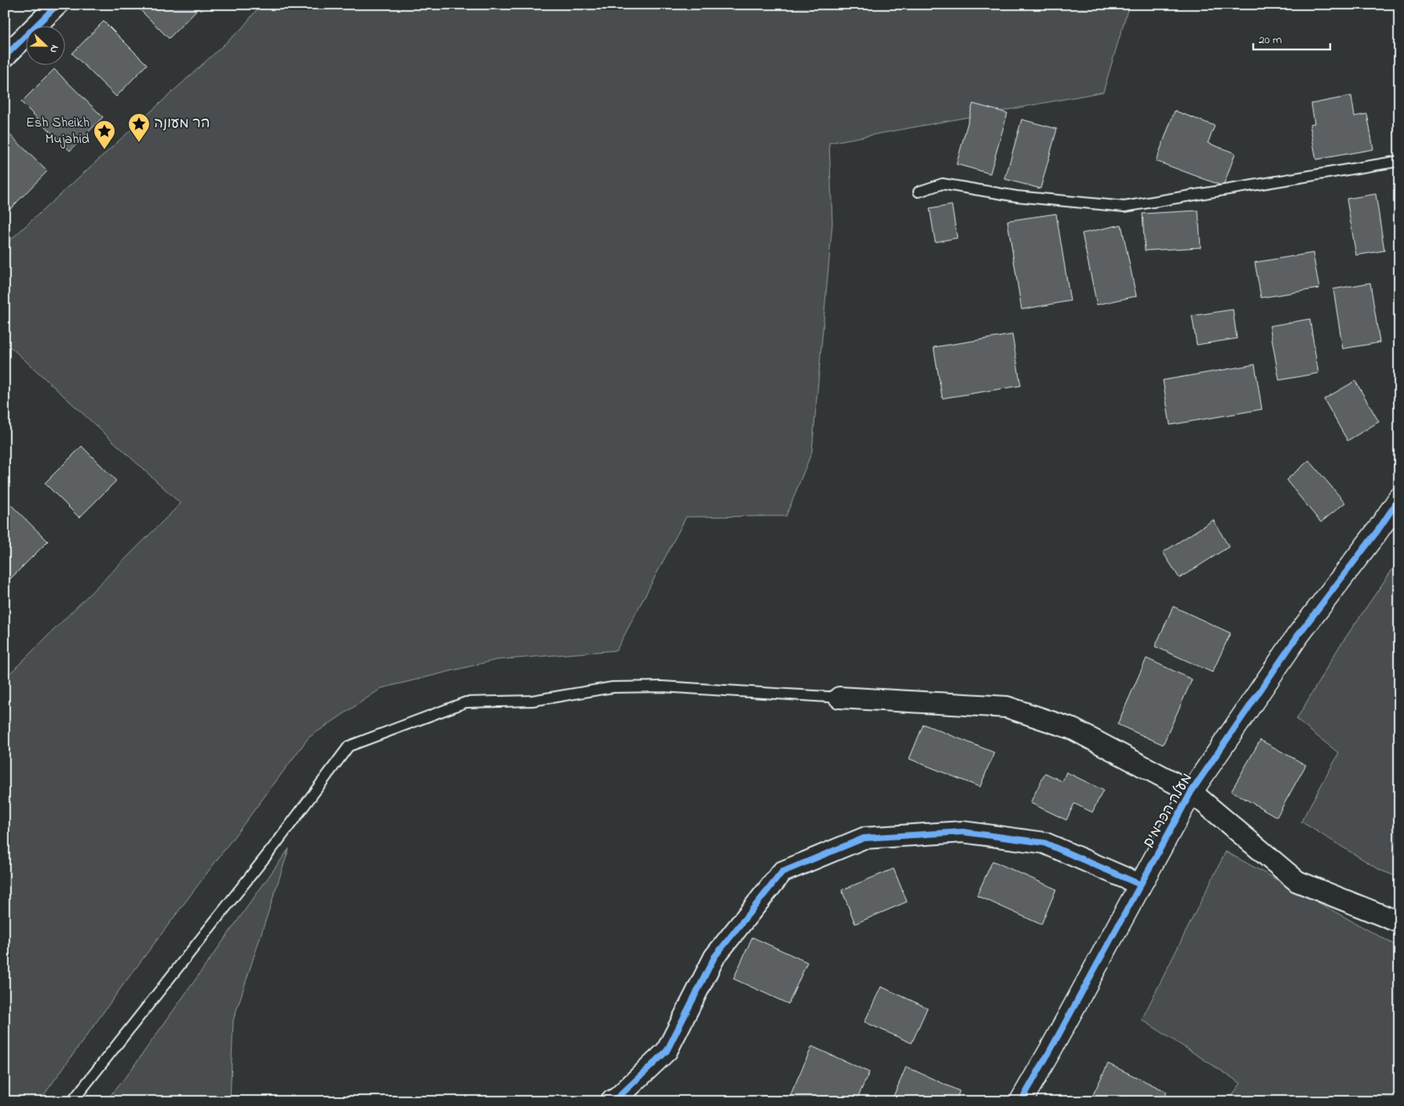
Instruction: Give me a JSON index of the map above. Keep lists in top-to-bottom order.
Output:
{
  "streets": {
    "street": ["מעלה הכרמים"]
  },
  "places": {
    "place": ["הר מעונה", "Esh Sheikh Mujahid"]
  },
  "scale_bar": "20 m",
  "north": "right"
}
